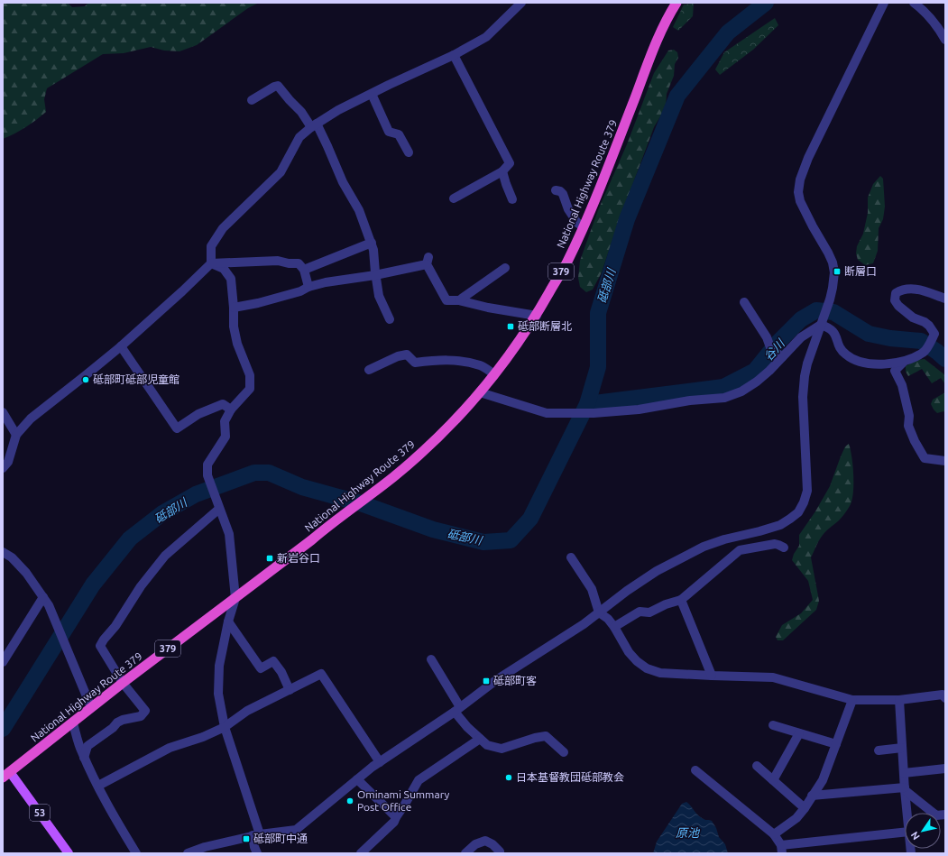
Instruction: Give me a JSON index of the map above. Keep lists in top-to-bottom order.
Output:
{
  "streets": {
    "highway": ["National Highway Route 379", "379"],
    "main road": ["53"]
  },
  "crossings": [
    ["National Highway Route 379", "53"]
  ],
  "water": ["砥部川", "谷川", "原池"],
  "places": {
    "transit": [
      "断層口",
      "砥部断層北",
      "新岩谷口",
      "砥部町客",
      "砥部町中通"
    ],
    "other": ["砥部町砥部児童館", "日本基督教団砥部教会", "Ominami Summary Post Office"]
  },
  "north": "bottom left"
}
